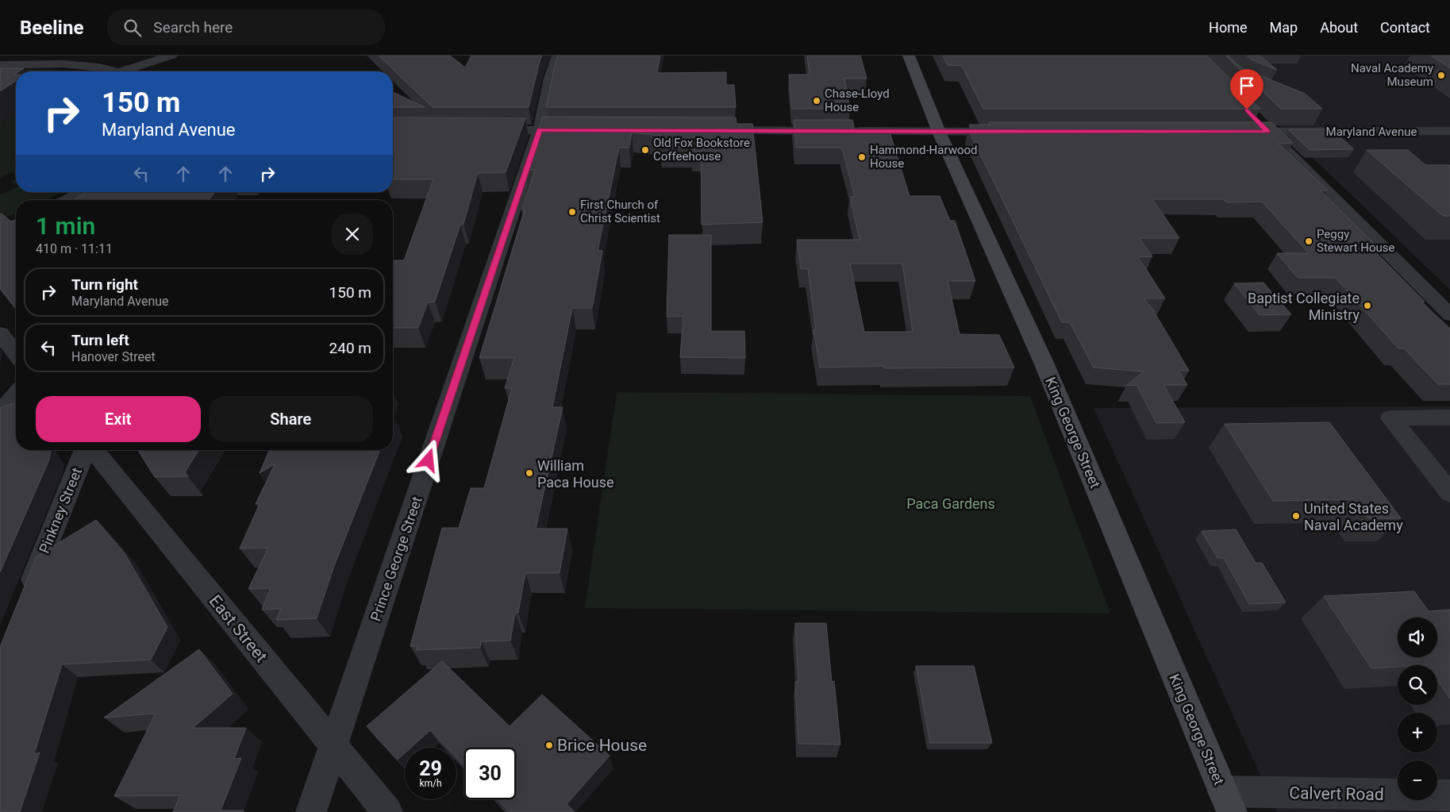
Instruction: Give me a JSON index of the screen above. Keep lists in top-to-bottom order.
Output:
{
  "streets": {
    "street": [
      "Maryland Avenue",
      "King George Street",
      "Pinkney Street",
      "Prince George Street",
      "East Street",
      "Calvert Road"
    ]
  },
  "crossings": [
    ["King George Street", "Calvert Road"],
    ["Prince George Street", "East Street"]
  ],
  "parks": ["Paca Gardens"],
  "places": [
    "Naval Academy Museum",
    "Chase-Lloyd House",
    "Old Fox Bookstore Coffeehouse",
    "Hammond-Harwood House",
    "First Church of Christ Scientist",
    "Peggy Stewart House",
    "Baptist Collegiate Ministry",
    "William Paca House",
    "United States Naval Academy",
    "Brice House"
  ],
  "page": {
    "header": "Beeline",
    "search": "Search here",
    "nav": [
      "Home",
      "Map",
      "About",
      "Contact"
    ],
    "turn": ["150 m", "Maryland Avenue"],
    "heading": ["1 min", "410 m · 11:11"],
    "list": [
      {
        "name": "Turn right",
        "note": "Maryland Avenue",
        "value": "150 m"
      },
      {
        "name": "Turn left",
        "note": "Hanover Street",
        "value": "240 m"
      }
    ],
    "buttons": ["Exit", "Share"],
    "map_buttons": ["+", "−"],
    "speed": "29 km/h",
    "limit": "30"
  }
}
